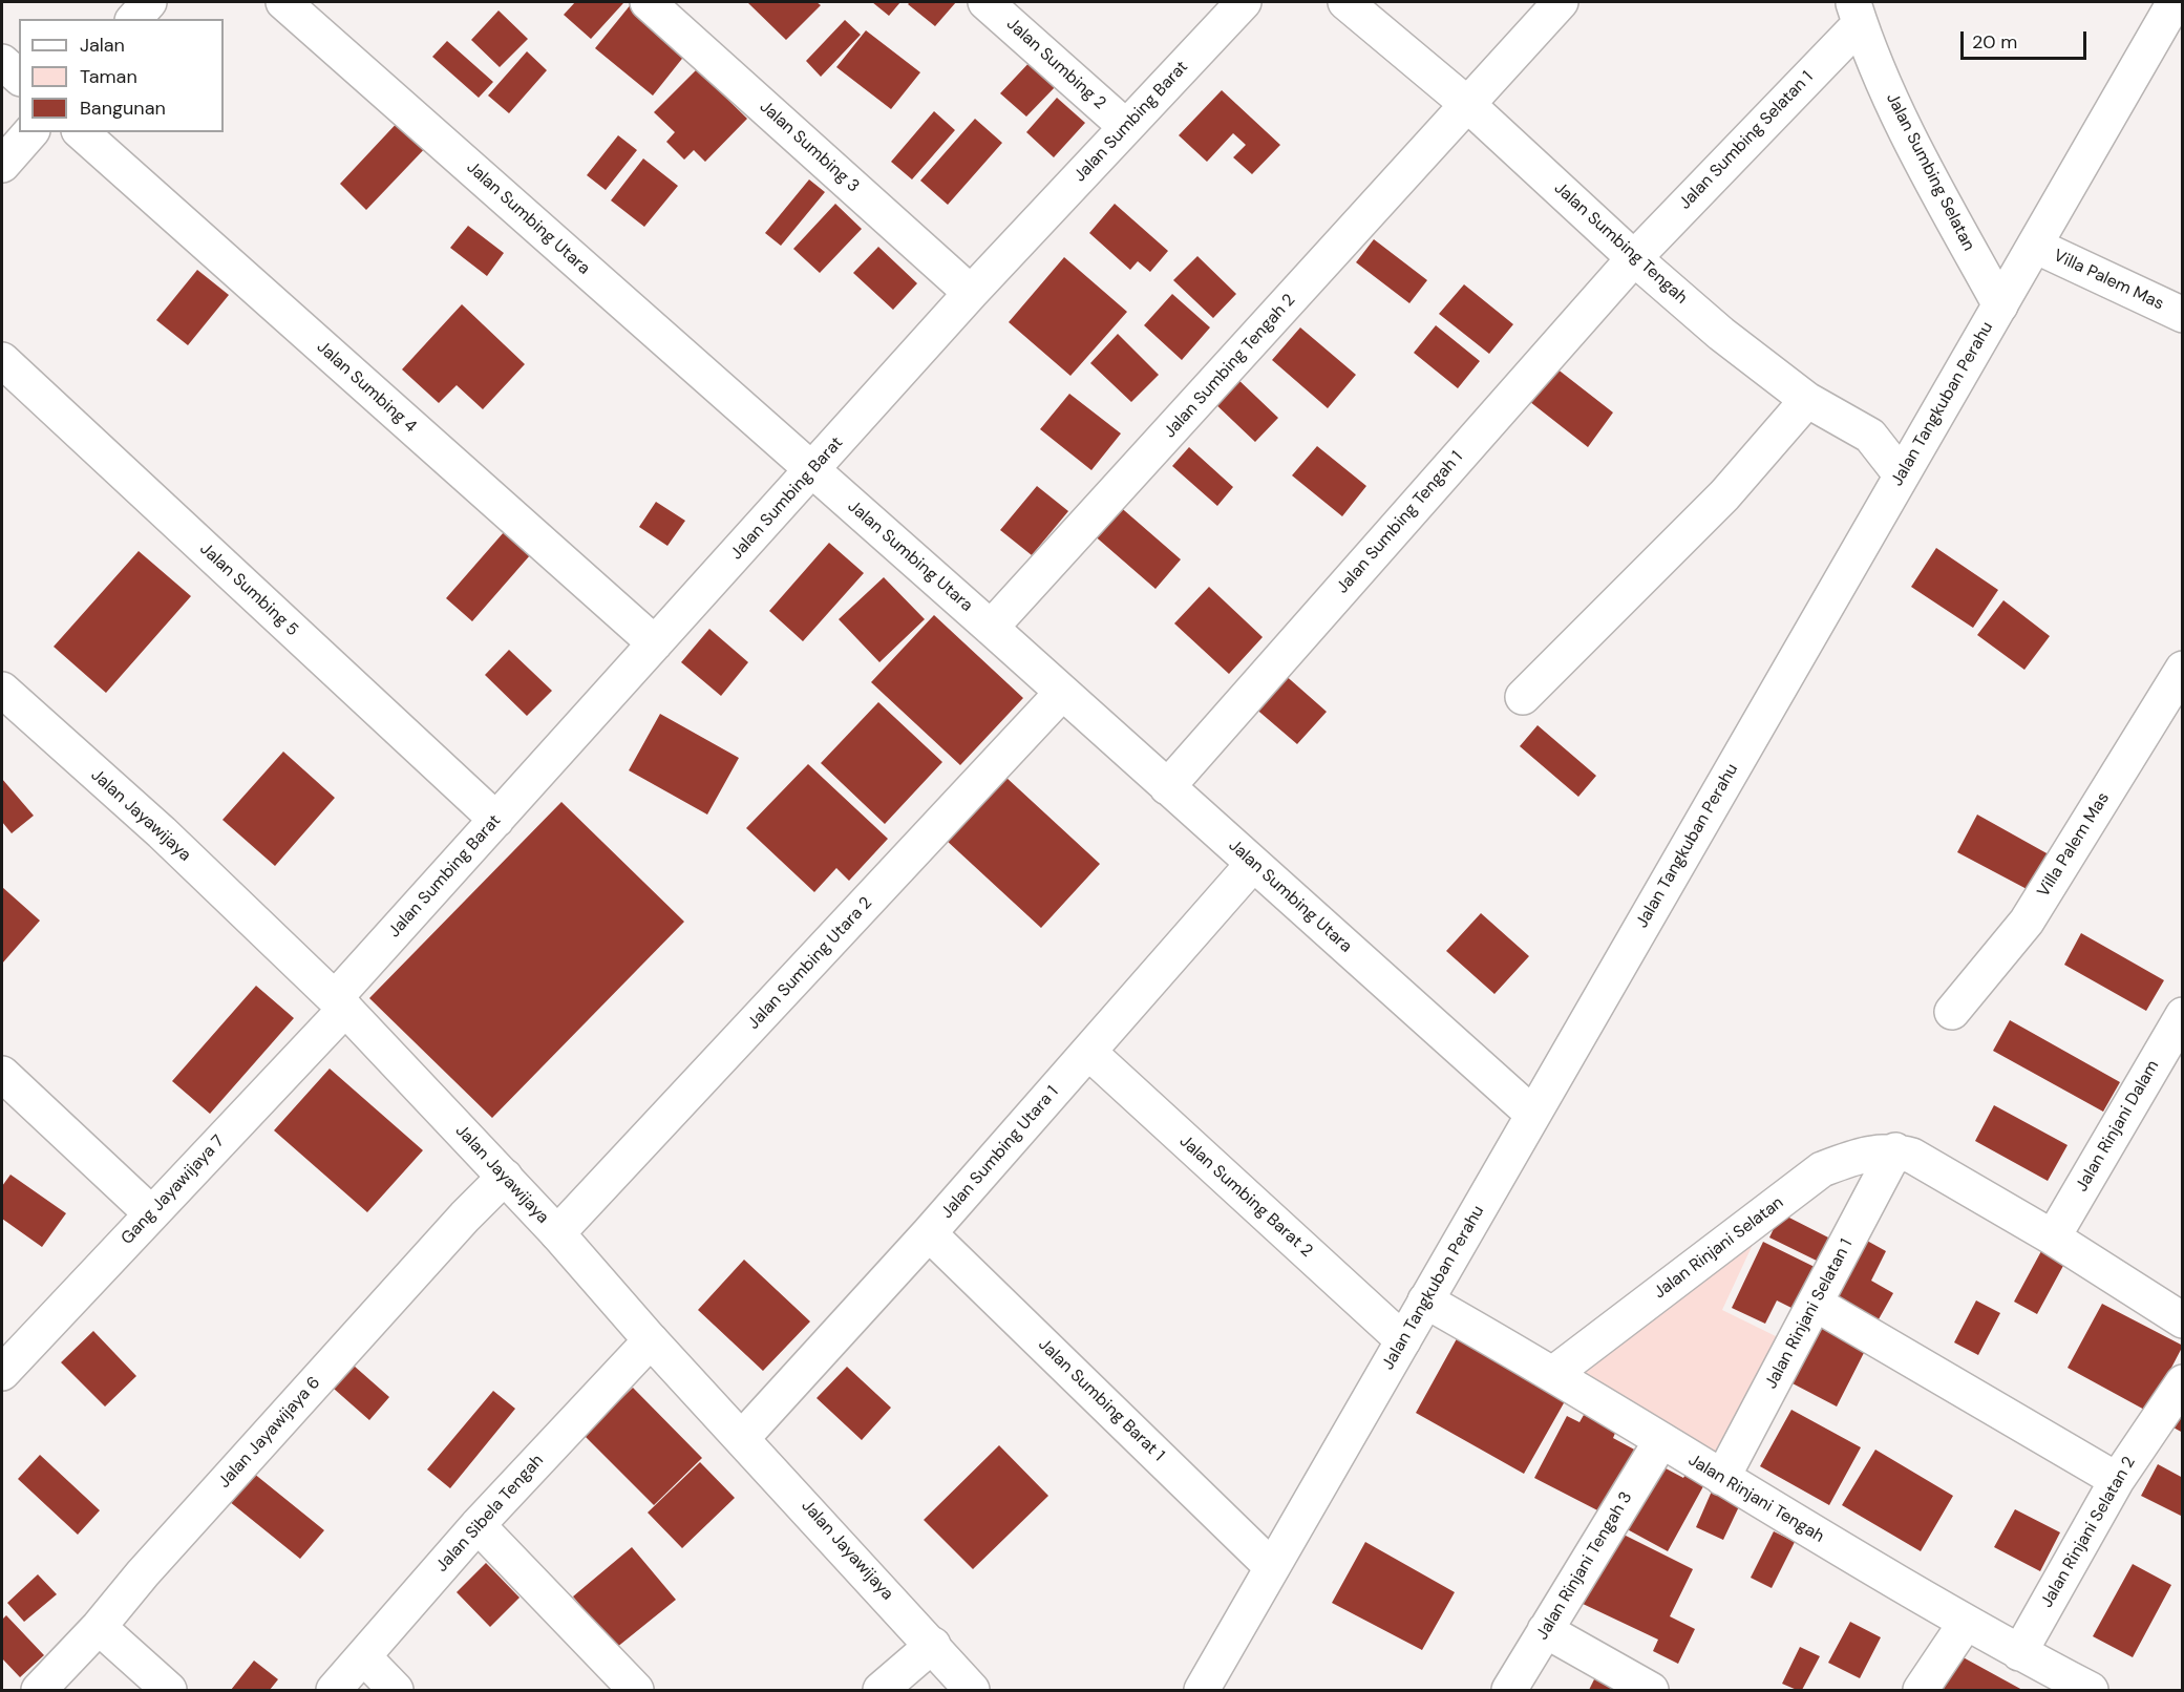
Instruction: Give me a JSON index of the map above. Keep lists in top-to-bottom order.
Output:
{
  "streets": {
    "street": [
      "Jalan Sumbing 2",
      "Jalan Sumbing Barat",
      "Jalan Sumbing Selatan 1",
      "Jalan Sumbing 3",
      "Jalan Sumbing Selatan",
      "Jalan Sumbing Utara",
      "Jalan Sumbing Tengah",
      "Villa Palem Mas",
      "Jalan Sumbing Tengah 2",
      "Jalan Sumbing 4",
      "Jalan Tangkuban Perahu",
      "Jalan Sumbing Tengah 1",
      "Jalan Sumbing 5",
      "Jalan Jayawijaya",
      "Jalan Sumbing Utara 2",
      "Jalan Rinjani Dalam",
      "Jalan Sumbing Utara 1",
      "Gang Jayawijaya 7",
      "Jalan Sumbing Barat 2",
      "Jalan Rinjani Selatan",
      "Jalan Rinjani Selatan 1",
      "Jalan Sumbing Barat 1",
      "Jalan Jayawijaya 6",
      "Jalan Rinjani Tengah",
      "Jalan Sibela Tengah",
      "Jalan Rinjani Selatan 2",
      "Jalan Rinjani Tengah 3"
    ]
  },
  "crossings": [
    ["Jalan Sumbing 2", "Jalan Sumbing Barat"],
    ["Jalan Sumbing Barat", "Jalan Sumbing 3"],
    ["Jalan Sumbing Barat", "Jalan Sumbing Utara"],
    ["Jalan Sumbing Barat", "Jalan Sumbing 4"],
    ["Jalan Sumbing Barat", "Jalan Sumbing 5"],
    ["Jalan Sumbing Barat", "Jalan Jayawijaya"],
    ["Jalan Sumbing Barat", "Gang Jayawijaya 7"],
    ["Jalan Sumbing Selatan 1", "Jalan Sumbing Selatan"],
    ["Jalan Sumbing Selatan 1", "Jalan Sumbing Tengah"],
    ["Jalan Sumbing Selatan 1", "Jalan Sumbing Tengah 1"],
    ["Jalan Sumbing Selatan", "Jalan Tangkuban Perahu"],
    ["Jalan Sumbing Utara", "Jalan Sumbing Tengah 2"],
    ["Jalan Sumbing Utara", "Jalan Tangkuban Perahu"],
    ["Jalan Sumbing Utara", "Jalan Sumbing Tengah 1"],
    ["Jalan Sumbing Utara", "Jalan Sumbing Utara 2"],
    ["Jalan Sumbing Utara", "Jalan Sumbing Utara 1"],
    ["Jalan Sumbing Tengah", "Jalan Sumbing Tengah 2"],
    ["Jalan Sumbing Tengah", "Jalan Tangkuban Perahu"],
    ["Jalan Sumbing Tengah", "Jalan Sumbing Tengah 1"],
    ["Villa Palem Mas", "Jalan Tangkuban Perahu"],
    ["Jalan Tangkuban Perahu", "Jalan Sumbing Barat 2"],
    ["Jalan Tangkuban Perahu", "Jalan Sumbing Barat 1"],
    ["Jalan Tangkuban Perahu", "Jalan Rinjani Tengah"],
    ["Jalan Jayawijaya", "Jalan Sumbing Utara 2"],
    ["Jalan Jayawijaya", "Jalan Sumbing Utara 1"],
    ["Jalan Jayawijaya", "Gang Jayawijaya 7"],
    ["Jalan Jayawijaya", "Jalan Jayawijaya 6"],
    ["Jalan Jayawijaya", "Jalan Sibela Tengah"],
    ["Jalan Sumbing Utara 1", "Jalan Sumbing Barat 2"],
    ["Jalan Sumbing Utara 1", "Jalan Sumbing Barat 1"],
    ["Jalan Rinjani Selatan", "Jalan Rinjani Selatan 1"],
    ["Jalan Rinjani Selatan", "Jalan Rinjani Tengah"],
    ["Jalan Rinjani Selatan 1", "Jalan Rinjani Tengah"],
    ["Jalan Rinjani Tengah", "Jalan Rinjani Selatan 2"],
    ["Jalan Rinjani Tengah", "Jalan Rinjani Tengah 3"]
  ],
  "legend": ["Jalan", "Taman", "Bangunan"],
  "scale_bar": "20 m"
}
